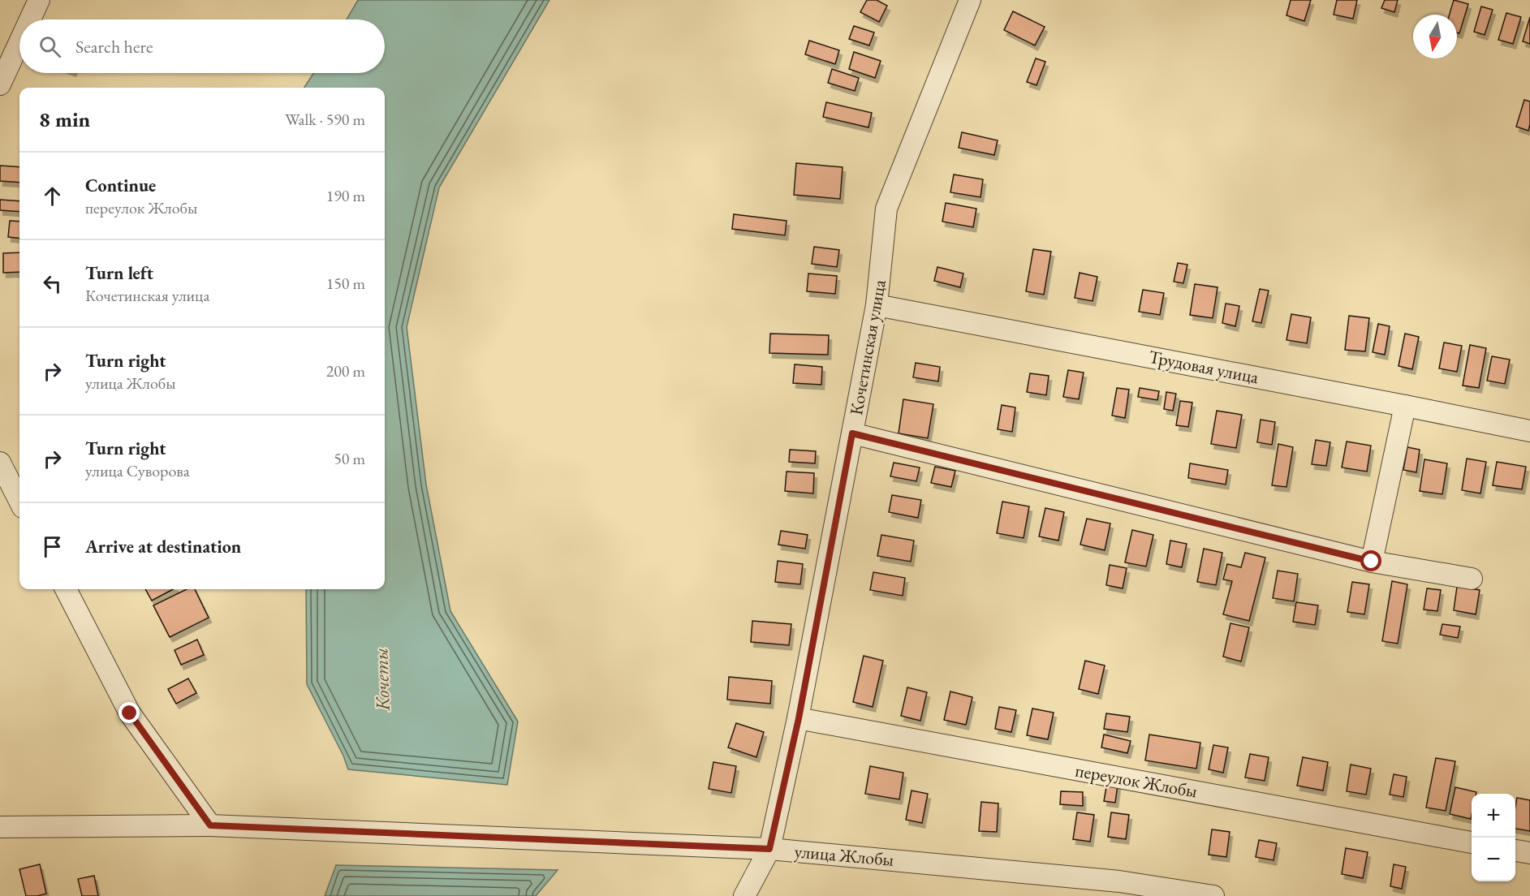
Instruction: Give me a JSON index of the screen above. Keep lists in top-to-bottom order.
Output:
{
  "streets": {
    "street": [
      "Кочетинская улица",
      "Трудовая улица",
      "переулок Жлобы",
      "улица Жлобы"
    ]
  },
  "crossings": [
    ["Кочетинская улица", "Трудовая улица"],
    ["Кочетинская улица", "переулок Жлобы"],
    ["Кочетинская улица", "улица Жлобы"]
  ],
  "water": ["Кочеты"],
  "north": "bottom",
  "page": {
    "search": "Search here",
    "heading": ["8 min", "Walk · 590 m"],
    "list": [
      ["Continue", "переулок Жлобы", "190 m"],
      ["Turn left", "Кочетинская улица", "150 m"],
      ["Turn right", "улица Жлобы", "200 m"],
      ["Turn right", "улица Суворова", "50 m"],
      "Arrive at destination"
    ],
    "map_buttons": ["+", "−"]
  }
}
